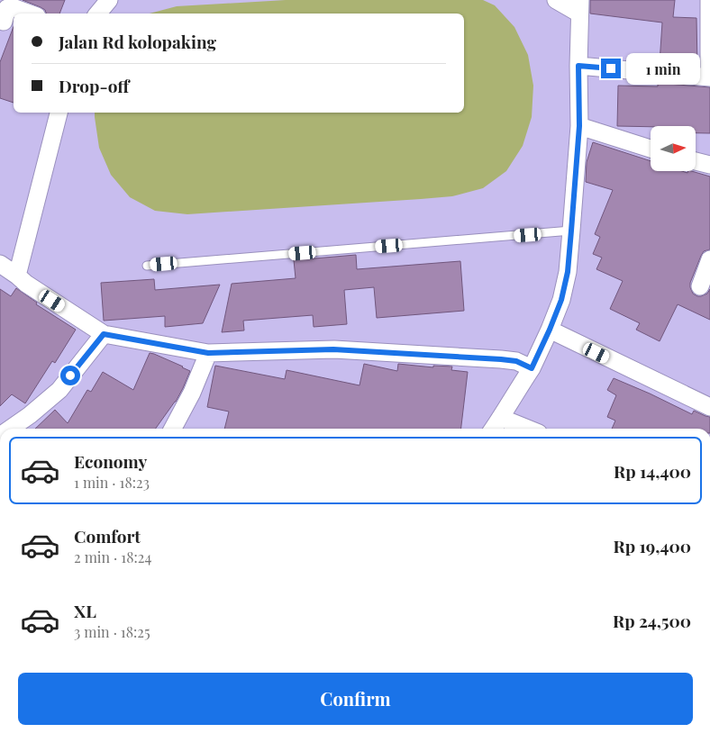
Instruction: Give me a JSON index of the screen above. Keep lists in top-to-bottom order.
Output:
{
  "north": "right",
  "page": {
    "banner": ["Jalan Rd kolopaking", "Drop-off"],
    "bubble": "1 min",
    "list": [
      {
        "name": "Economy",
        "note": "1 min · 18:23",
        "value": "Rp 14,400"
      },
      {
        "name": "Comfort",
        "note": "2 min · 18:24",
        "value": "Rp 19,400"
      },
      {
        "name": "XL",
        "note": "3 min · 18:25",
        "value": "Rp 24,500"
      }
    ],
    "buttons": "Confirm"
  }
}
